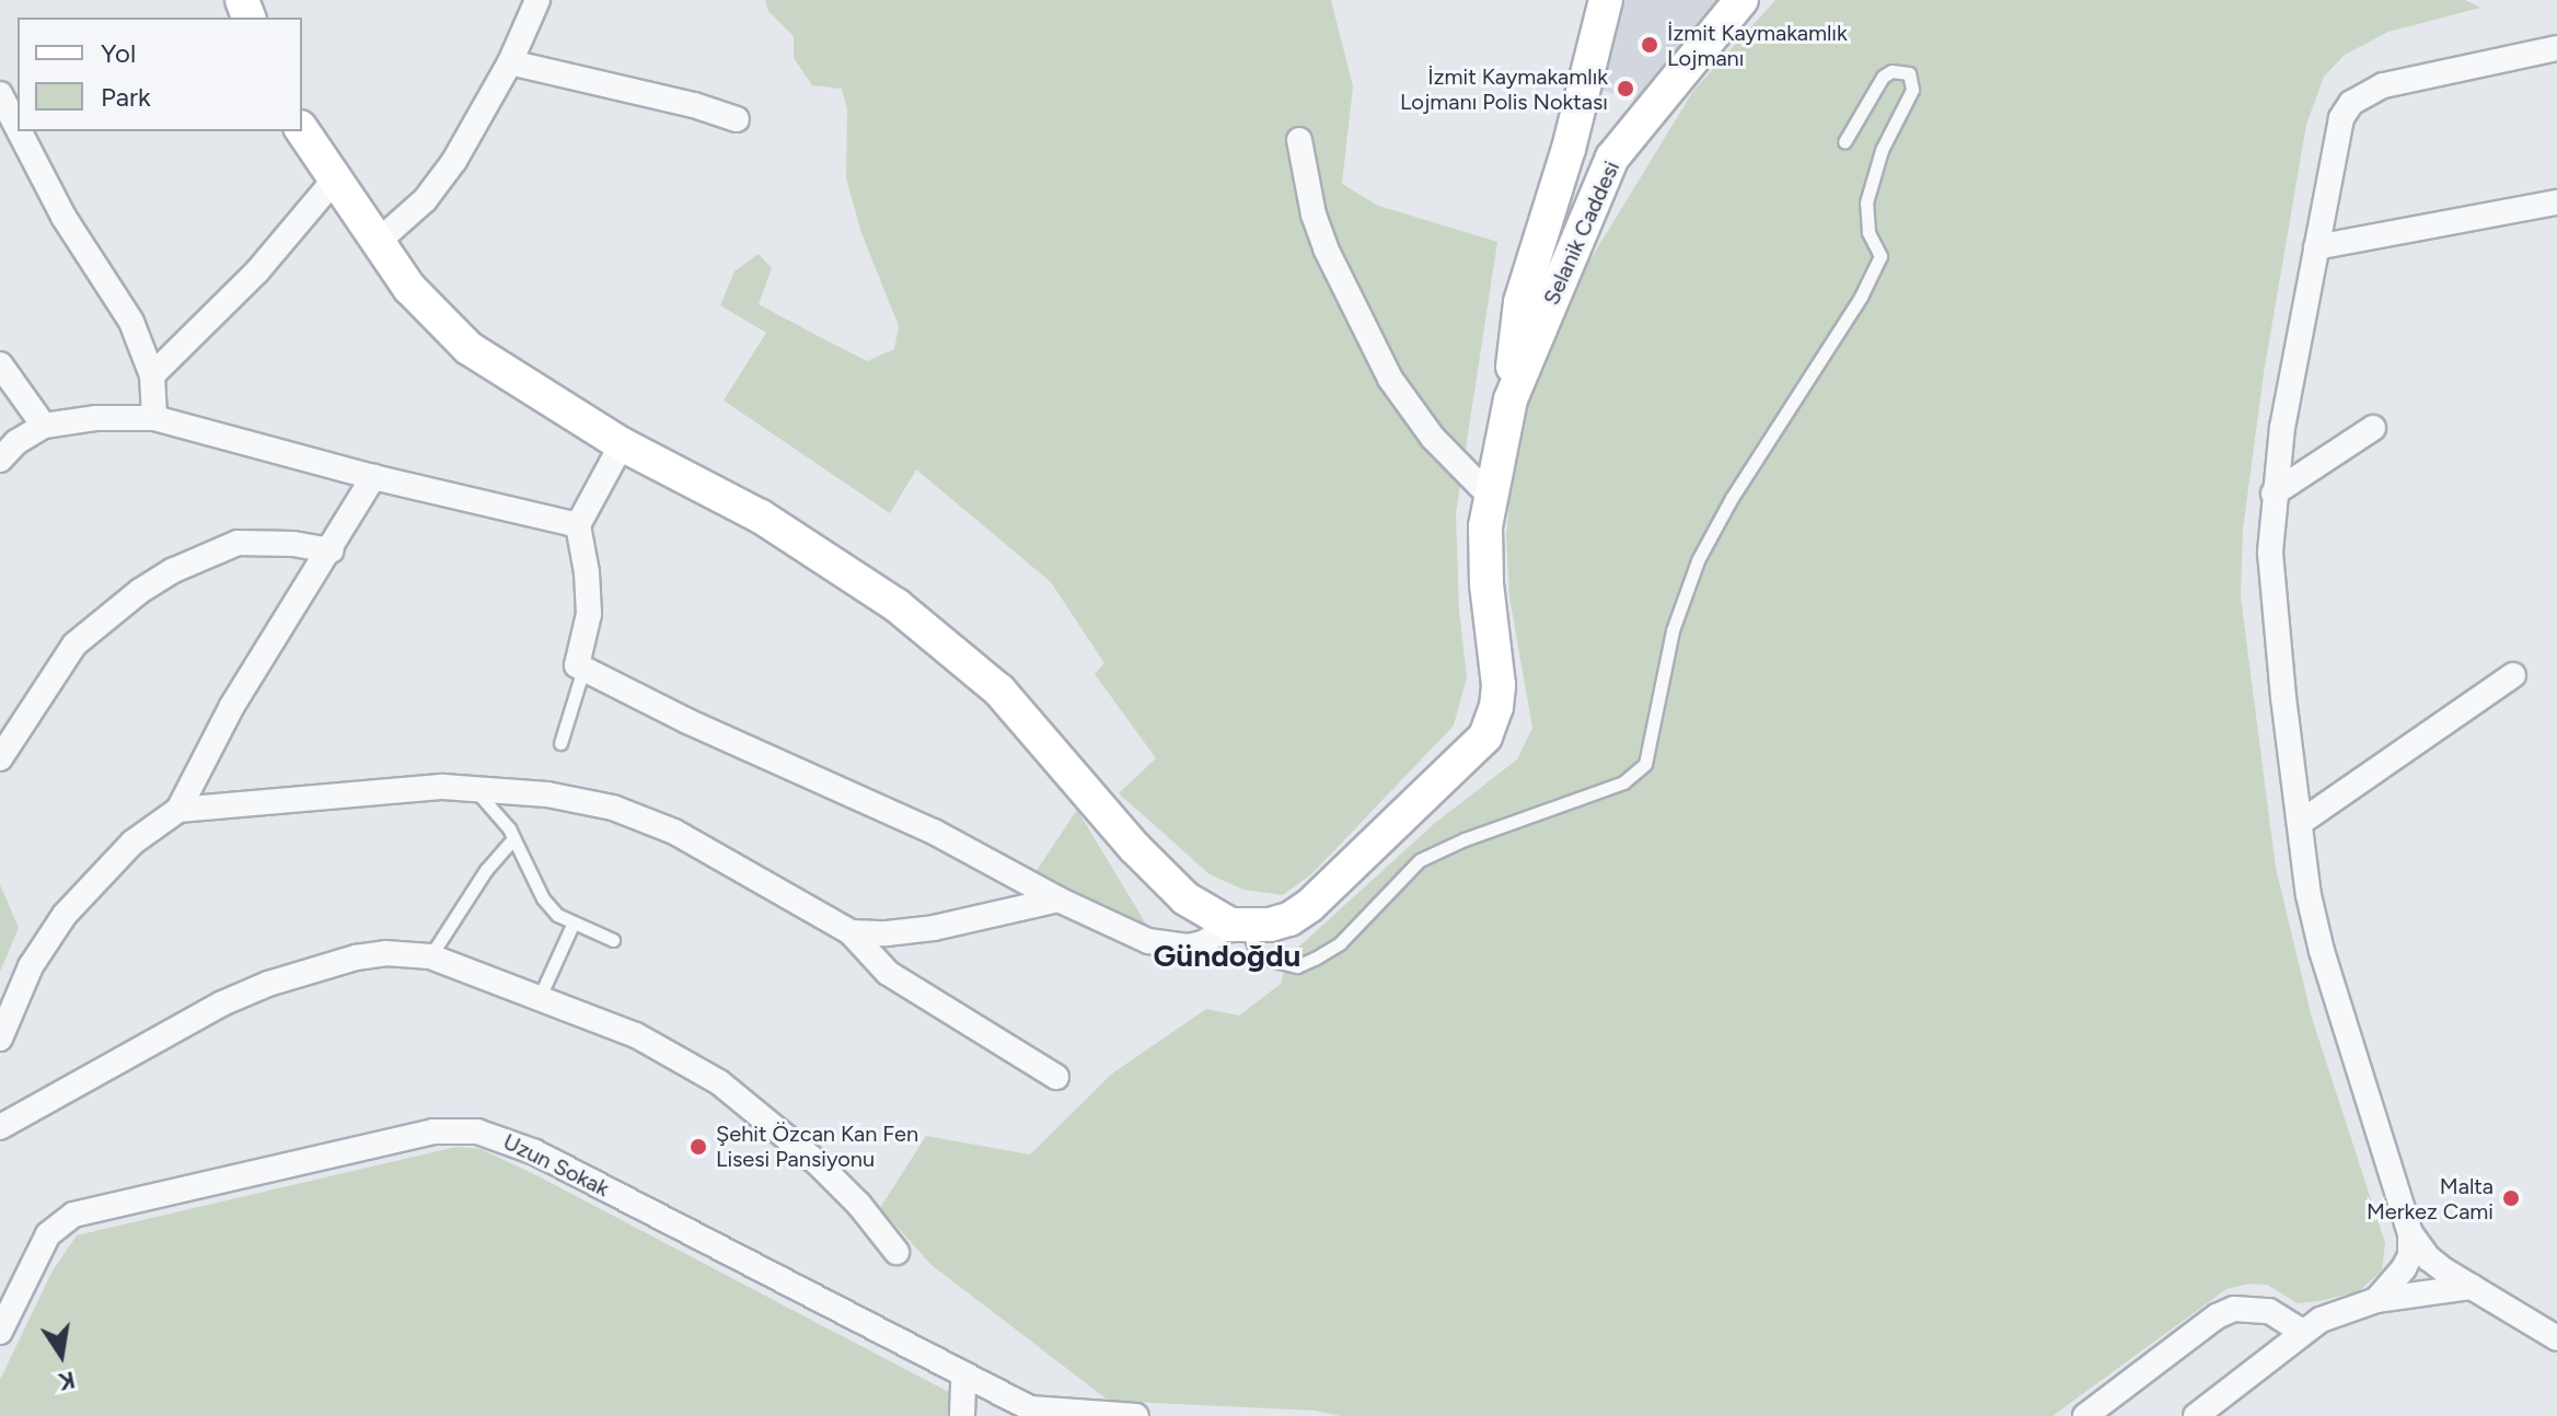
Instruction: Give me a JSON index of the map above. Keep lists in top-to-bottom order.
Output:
{
  "streets": {
    "street": ["Selanik Caddesi", "Uzun Sokak"]
  },
  "districts": ["Gündoğdu"],
  "places": [
    "İzmit Kaymakamlık Lojmanı",
    "İzmit Kaymakamlık Lojmanı Polis Noktası",
    "Şehit Özcan Kan Fen Lisesi Pansiyonu",
    "Malta Merkez Cami"
  ],
  "legend": ["Yol", "Park"],
  "north": "bottom"
}
